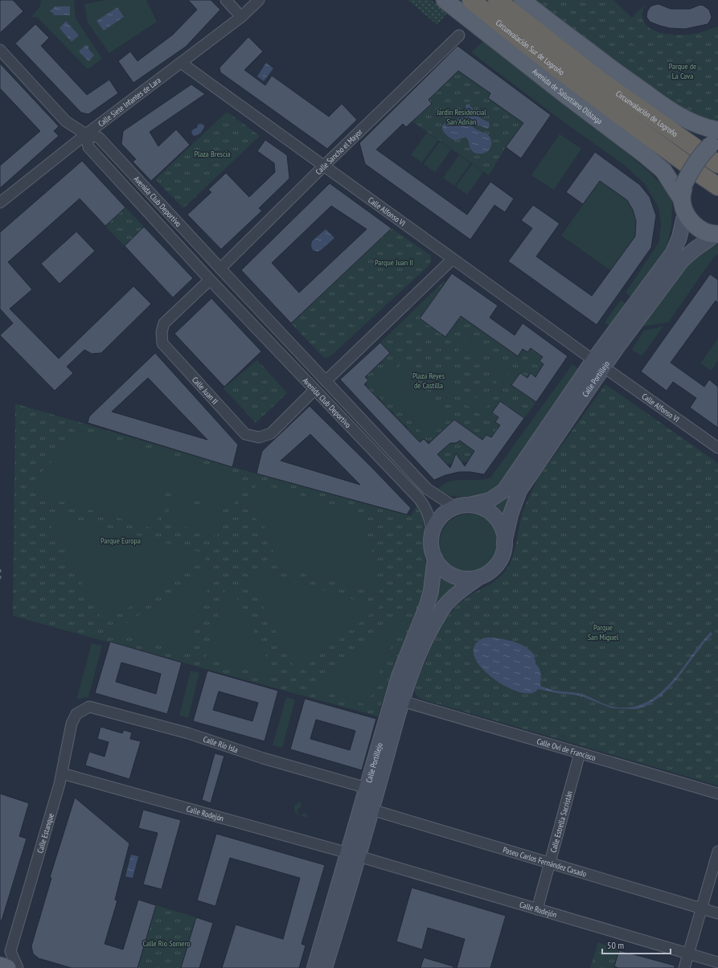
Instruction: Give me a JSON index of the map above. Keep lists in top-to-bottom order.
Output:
{
  "streets": {
    "highway": ["Circunvalación Sur de Logroño", "Circunvalación de Logroño"],
    "main road": ["Avenida de Salustiano Olózaga", "Calle Portillejo"],
    "street": [
      "Calle Siete Infantes de Lara",
      "Calle Sancho el Mayor",
      "Avenida Club Deportivo",
      "Calle Alfonso VI",
      "Calle Juan II",
      "Calle Río Isla",
      "Calle Ovi de Francisco",
      "Calle Rodejón",
      "Calle Estrella Sacristán",
      "Calle Estanque",
      "Paseo Carlos Fernández Casado"
    ]
  },
  "crossings": [
    ["Circunvalación Sur de Logroño", "Circunvalación de Logroño"],
    ["Avenida de Salustiano Olózaga", "Calle Portillejo"],
    ["Calle Siete Infantes de Lara", "Avenida Club Deportivo"],
    ["Calle Siete Infantes de Lara", "Calle Alfonso VI"],
    ["Calle Sancho el Mayor", "Avenida Club Deportivo"],
    ["Calle Sancho el Mayor", "Calle Alfonso VI"],
    ["Avenida Club Deportivo", "Calle Portillejo"],
    ["Avenida Club Deportivo", "Calle Juan II"],
    ["Calle Alfonso VI", "Calle Portillejo"],
    ["Calle Portillejo", "Calle Río Isla"],
    ["Calle Portillejo", "Calle Ovi de Francisco"],
    ["Calle Portillejo", "Calle Rodejón"],
    ["Calle Portillejo", "Paseo Carlos Fernández Casado"],
    ["Calle Río Isla", "Calle Estanque"],
    ["Calle Ovi de Francisco", "Calle Estrella Sacristán"],
    ["Calle Rodejón", "Calle Estrella Sacristán"],
    ["Calle Rodejón", "Calle Estanque"],
    ["Calle Estrella Sacristán", "Paseo Carlos Fernández Casado"]
  ],
  "parks": [
    "Parque de La Cava",
    "Jardin Residencial San Adrian",
    "Plaza Brescia",
    "Parque Juan II",
    "Plaza Reyes de Castilla",
    "Parque Europa",
    "Parque San Miguel",
    "Calle Río Somero"
  ],
  "scale_bar": "50 m"
}
